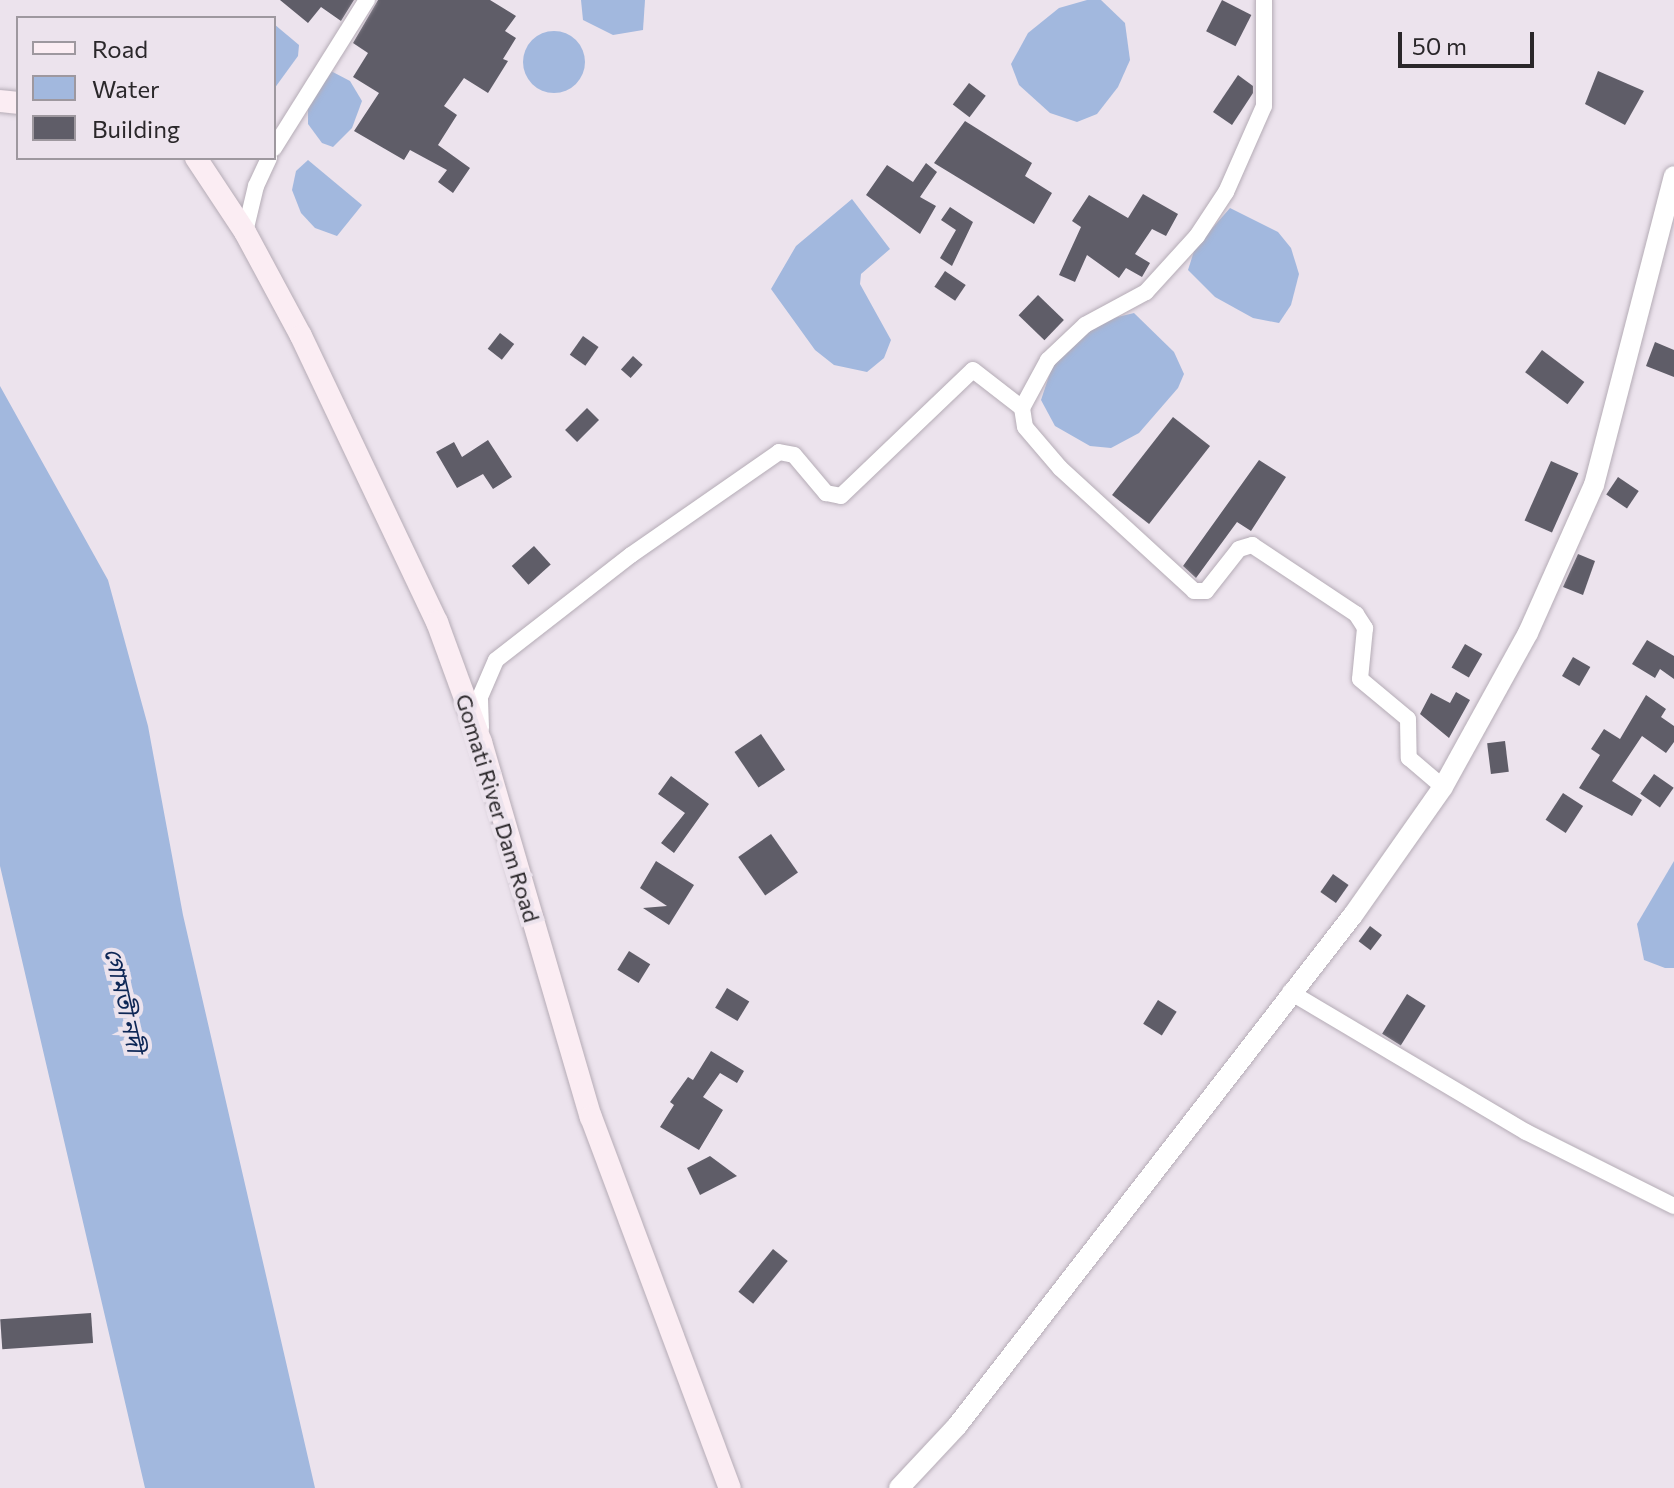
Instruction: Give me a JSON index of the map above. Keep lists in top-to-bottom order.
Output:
{
  "streets": {
    "main road": ["Gomati River Dam Road"]
  },
  "water": ["গোমতী নদী"],
  "legend": ["Road", "Water", "Building"],
  "scale_bar": "50 m"
}
